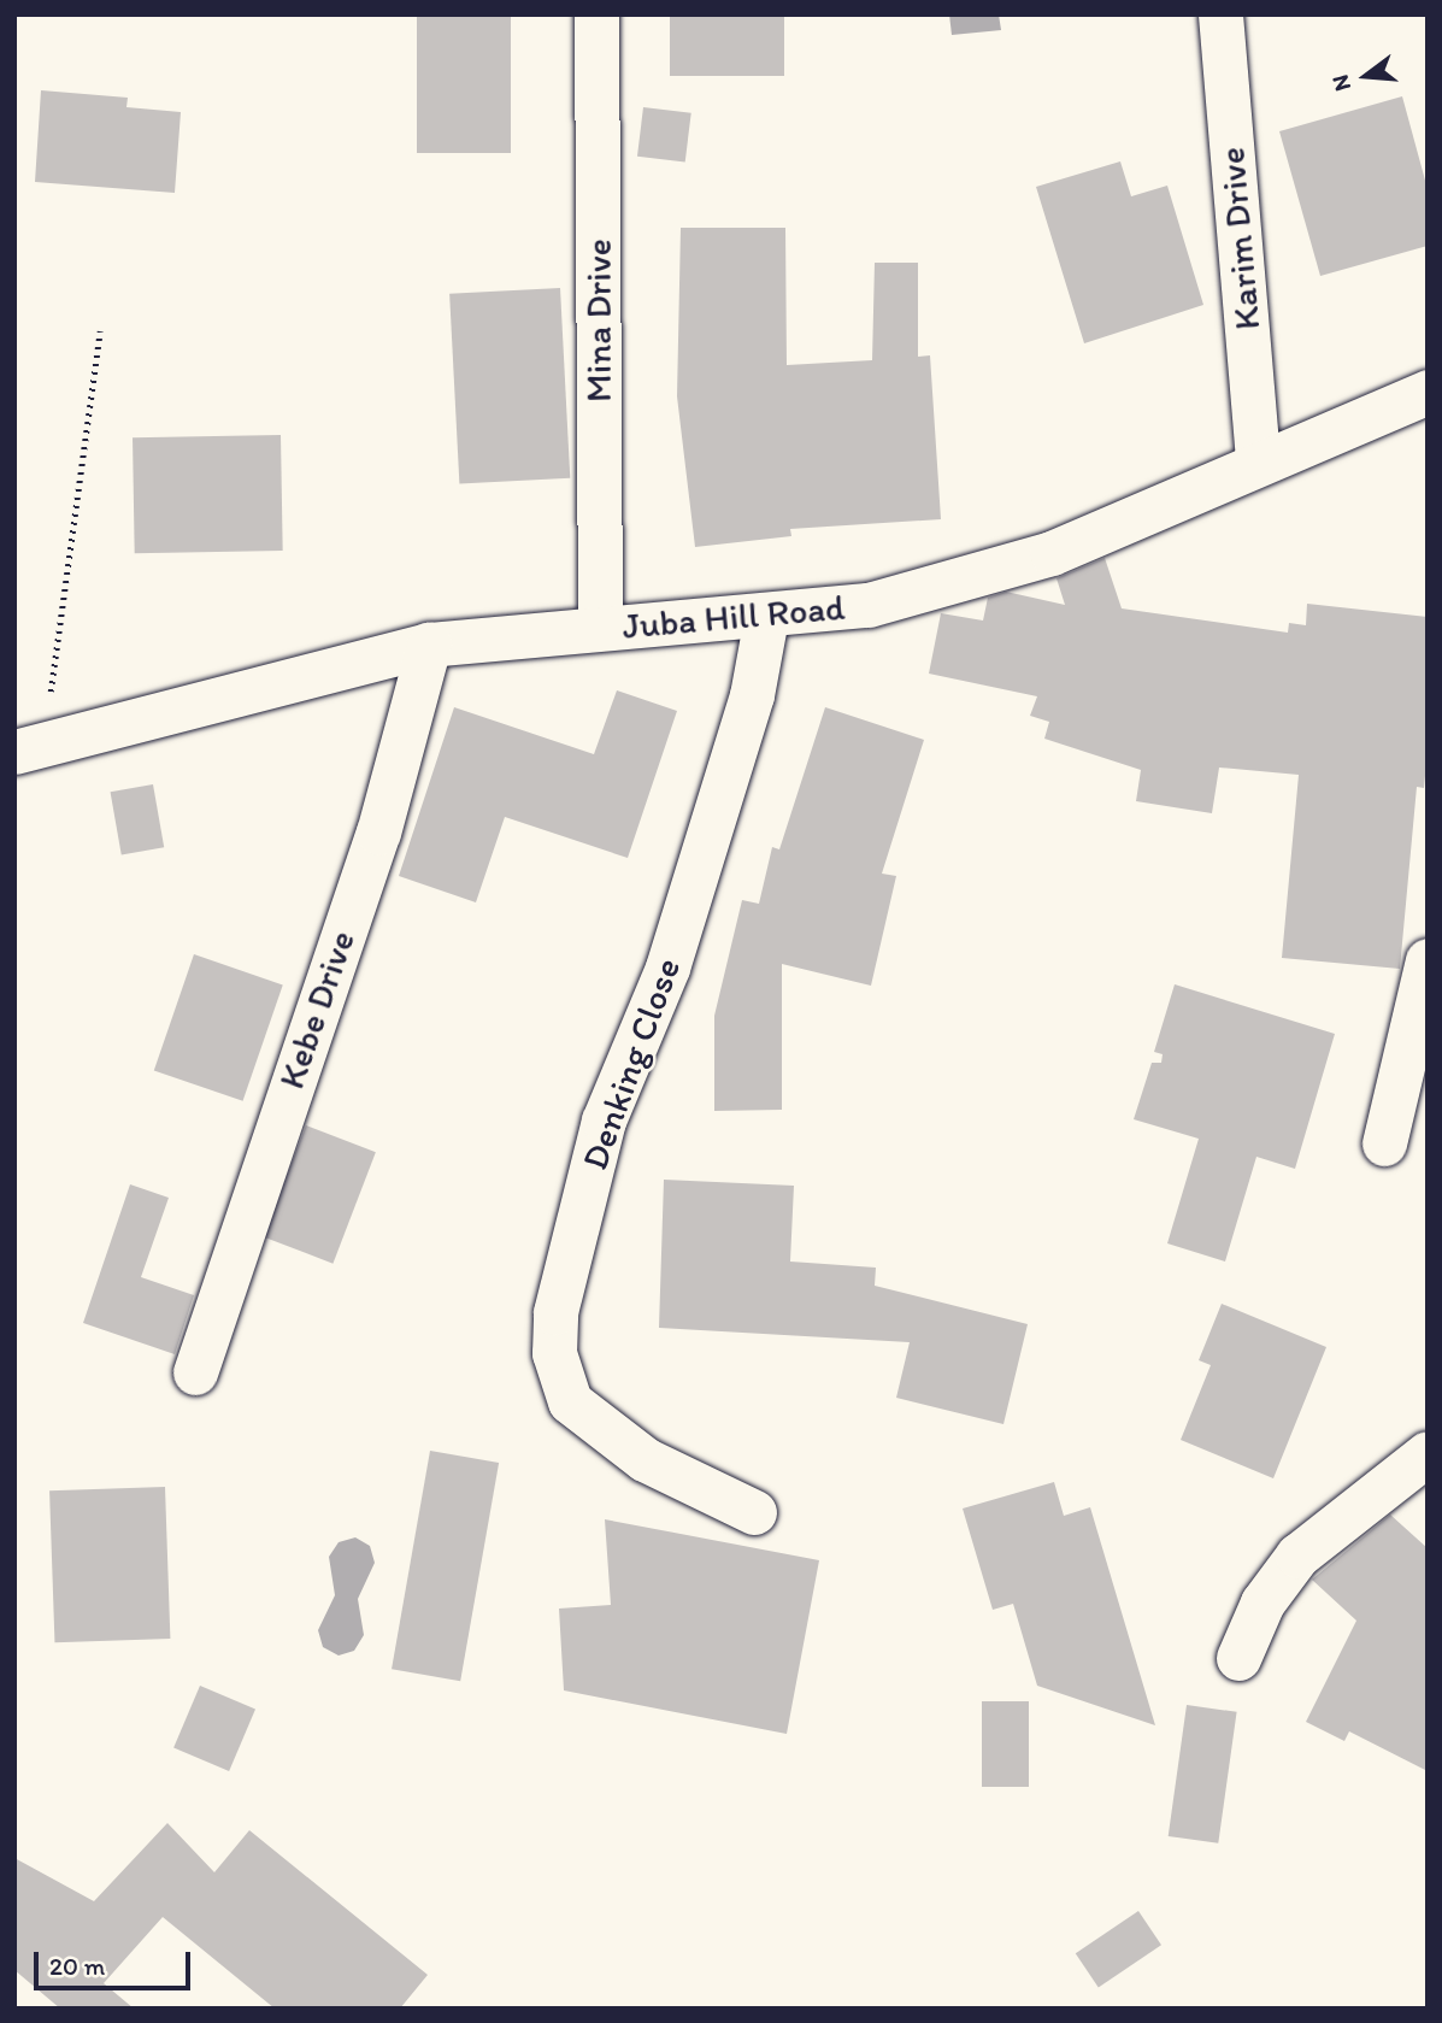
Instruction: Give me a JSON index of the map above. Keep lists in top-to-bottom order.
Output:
{
  "streets": {
    "street": [
      "Karim Drive",
      "Mina Drive",
      "Juba Hill Road",
      "Kebe Drive",
      "Denking Close"
    ]
  },
  "crossings": [
    ["Karim Drive", "Juba Hill Road"],
    ["Mina Drive", "Juba Hill Road"],
    ["Juba Hill Road", "Kebe Drive"],
    ["Juba Hill Road", "Denking Close"]
  ],
  "scale_bar": "20 m",
  "north": "left"
}
